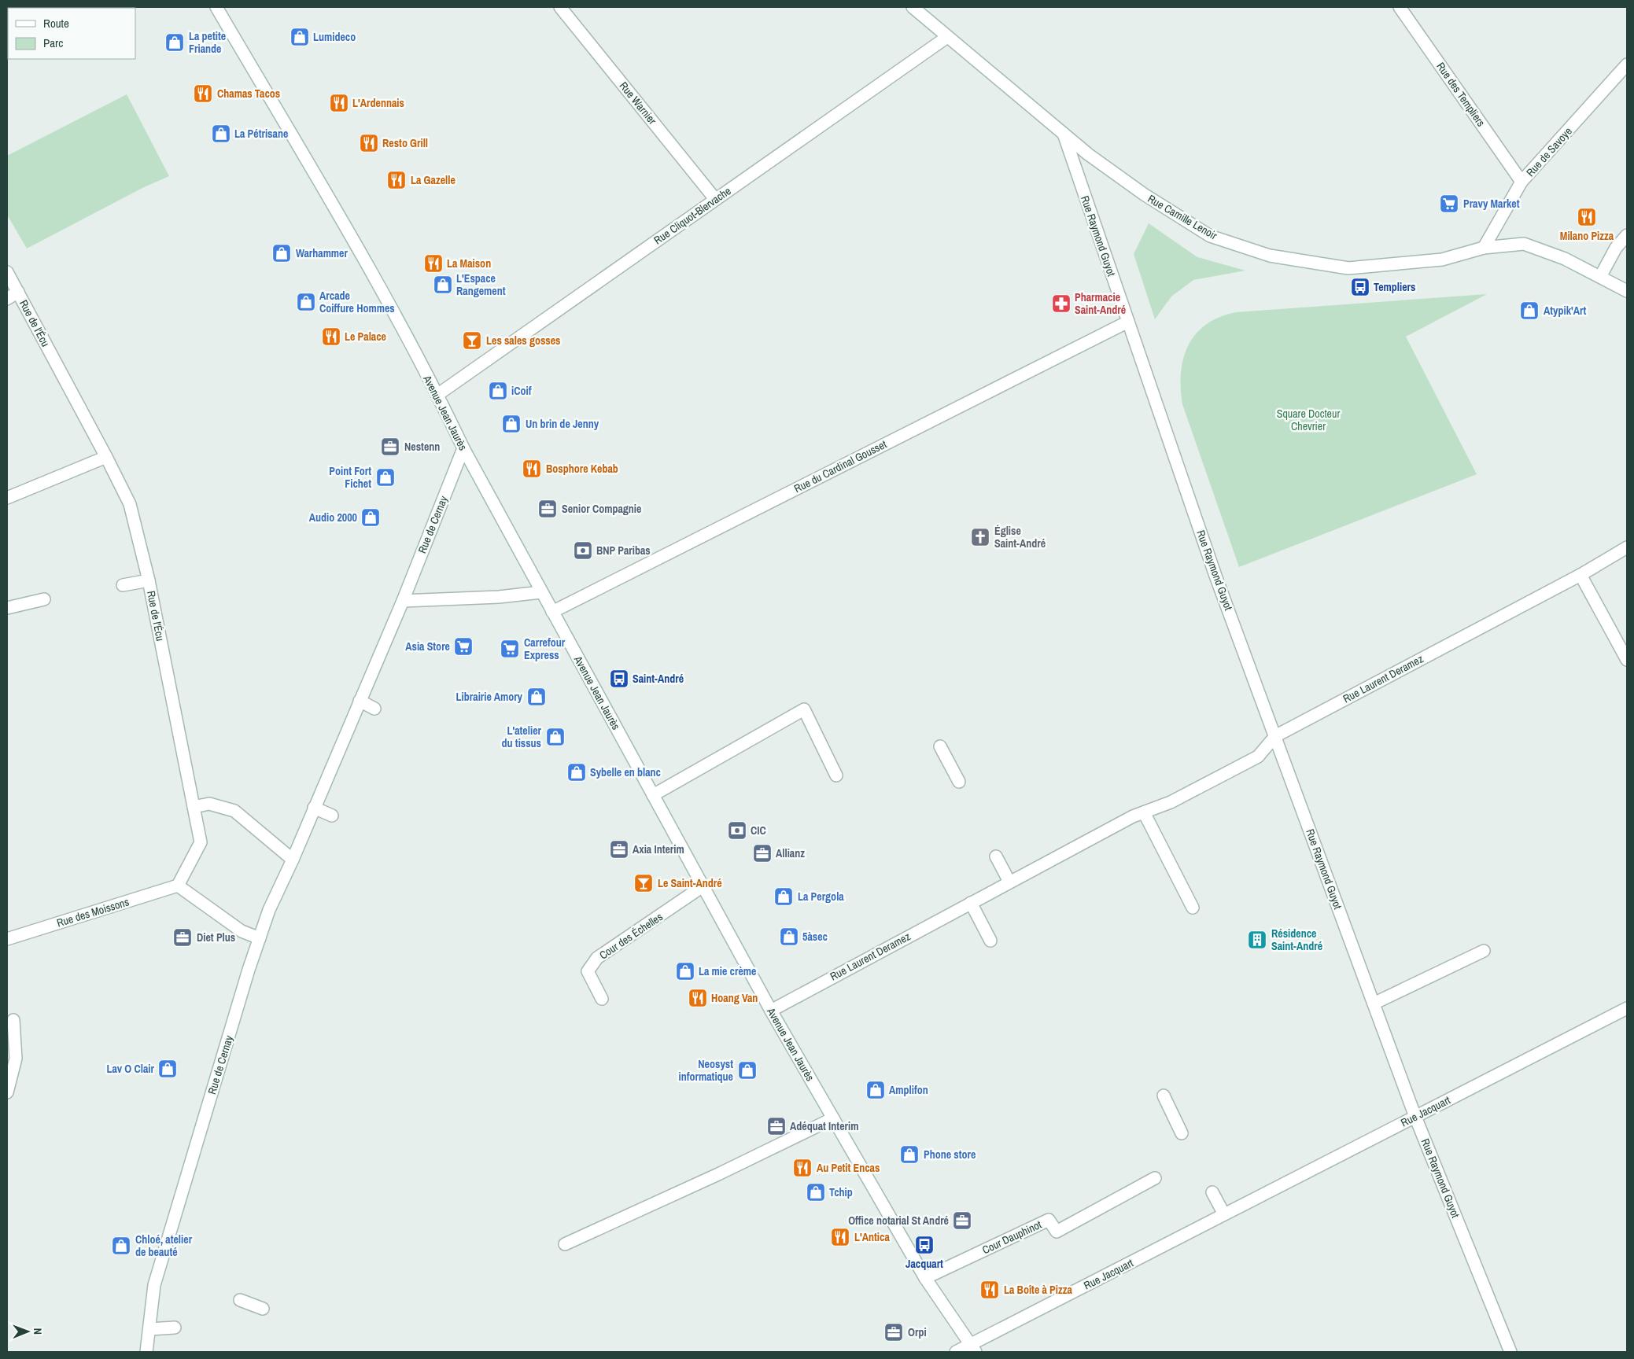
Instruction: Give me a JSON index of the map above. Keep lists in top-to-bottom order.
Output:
{
  "streets": {
    "street": [
      "Rue des Templiers",
      "Rue Warnier",
      "Rue de Savoye",
      "Rue Cliquot-Blervache",
      "Rue Camille Lenoir",
      "Rue Raymond Guyot",
      "Rue de l'Écu",
      "Avenue Jean Jaurès",
      "Rue du Cardinal Gousset",
      "Rue de Cernay",
      "Rue Laurent Deramez",
      "Rue des Moissons",
      "Cour des Échelles",
      "Rue Jacquart",
      "Cour Dauphinot"
    ]
  },
  "crossings": [
    ["Rue des Templiers", "Rue de Savoye"],
    ["Rue Warnier", "Rue Cliquot-Blervache"],
    ["Rue de Savoye", "Rue Camille Lenoir"],
    ["Rue Cliquot-Blervache", "Rue Camille Lenoir"],
    ["Rue Cliquot-Blervache", "Avenue Jean Jaurès"],
    ["Rue Camille Lenoir", "Rue Raymond Guyot"],
    ["Rue Raymond Guyot", "Rue du Cardinal Gousset"],
    ["Rue Raymond Guyot", "Rue Laurent Deramez"],
    ["Rue Raymond Guyot", "Rue Jacquart"],
    ["Rue de l'Écu", "Rue des Moissons"],
    ["Avenue Jean Jaurès", "Rue du Cardinal Gousset"],
    ["Avenue Jean Jaurès", "Rue de Cernay"],
    ["Avenue Jean Jaurès", "Rue Laurent Deramez"],
    ["Avenue Jean Jaurès", "Cour des Échelles"],
    ["Avenue Jean Jaurès", "Rue Jacquart"],
    ["Avenue Jean Jaurès", "Cour Dauphinot"]
  ],
  "parks": ["Square Docteur Chevrier"],
  "places": {
    "shop": [
      "Lumideco",
      "La petite Friande",
      "La Pétrisane",
      "Warhammer",
      "L'Espace Rangement",
      "Arcade Coiffure Hommes",
      "Atypik'Art",
      "iCoif",
      "Un brin de Jenny",
      "Point Fort Fichet",
      "Audio 2000",
      "Librairie Amory",
      "L'atelier du tissus",
      "Sybelle en blanc",
      "La Pergola",
      "5àsec",
      "La mie crème",
      "Lav O Clair",
      "Neosyst informatique",
      "Amplifon",
      "Phone store",
      "Tchip",
      "Chloé, atelier de beauté"
    ],
    "restaurant": [
      "Chamas Tacos",
      "L'Ardennais",
      "Resto Grill",
      "La Gazelle",
      "Milano Pizza",
      "La Maison",
      "Le Palace",
      "Bosphore Kebab",
      "Hoang Van",
      "Au Petit Encas",
      "L'Antica",
      "La Boîte à Pizza"
    ],
    "supermarket": ["Pravy Market", "Asia Store", "Carrefour Express"],
    "bus stop": ["Templiers", "Saint-André", "Jacquart"],
    "pharmacy": ["Pharmacie Saint-André"],
    "bar": ["Les sales gosses", "Le Saint-André"],
    "office": [
      "Nestenn",
      "Senior Compagnie",
      "Axia Interim",
      "Allianz",
      "Diet Plus",
      "Adéquat Interim",
      "Office notarial St André",
      "Orpi"
    ],
    "church": ["Église Saint-André"],
    "bank": ["BNP Paribas", "CIC"],
    "building": ["Résidence Saint-André"]
  },
  "legend": ["Route", "Parc"],
  "north": "right"
}
